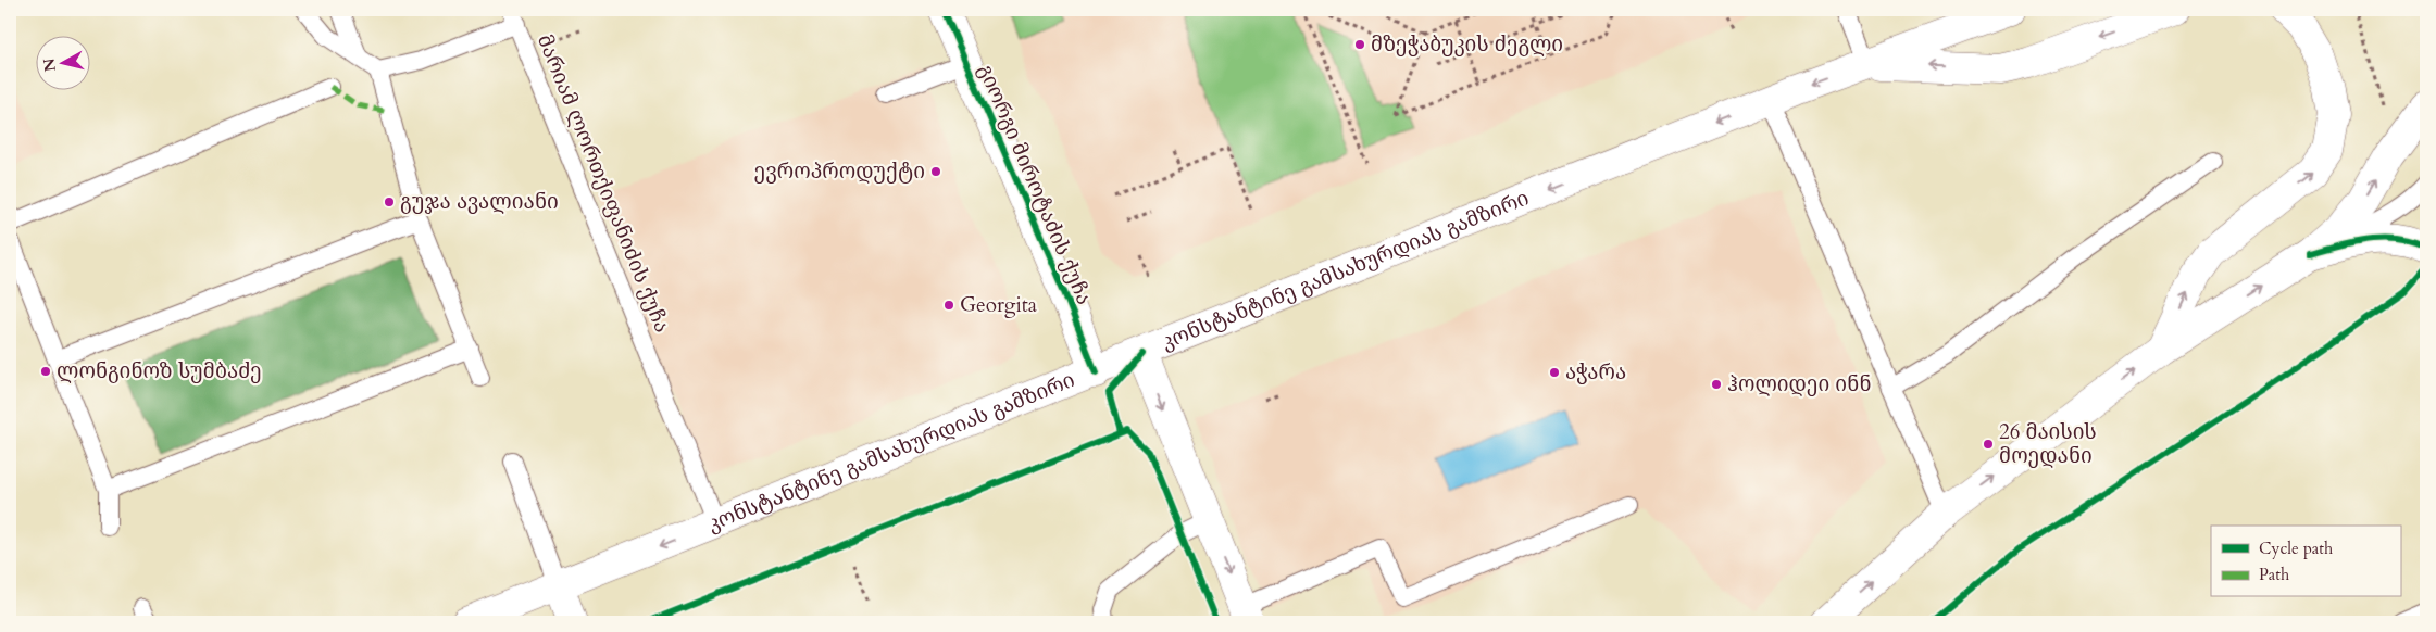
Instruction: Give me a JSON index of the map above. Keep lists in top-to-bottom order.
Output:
{
  "streets": {
    "main road": ["გიორგი მიროტაძის ქუჩა", "კონსტანტინე გამსახურდიას გამზირი"],
    "lane": ["მარიამ ლორთქიფანიძის ქუჩა"]
  },
  "crossings": [
    ["მარიამ ლორთქიფანიძის ქუჩა", "კონსტანტინე გამსახურდიას გამზირი"],
    ["გიორგი მიროტაძის ქუჩა", "კონსტანტინე გამსახურდიას გამზირი"]
  ],
  "one_way": ["კონსტანტინე გამსახურდიას გამზირი"],
  "places": [
    "მზეჭაბუკის ძეგლი",
    "ევროპროდუქტი",
    "გუჯა ავალიანი",
    "Georgita",
    "ლონგინოზ სუმბაძე",
    "აჭარა",
    "ჰოლიდეი ინნ",
    "26 მაისის მოედანი"
  ],
  "legend": ["Cycle path", "Path"],
  "north": "left"
}
